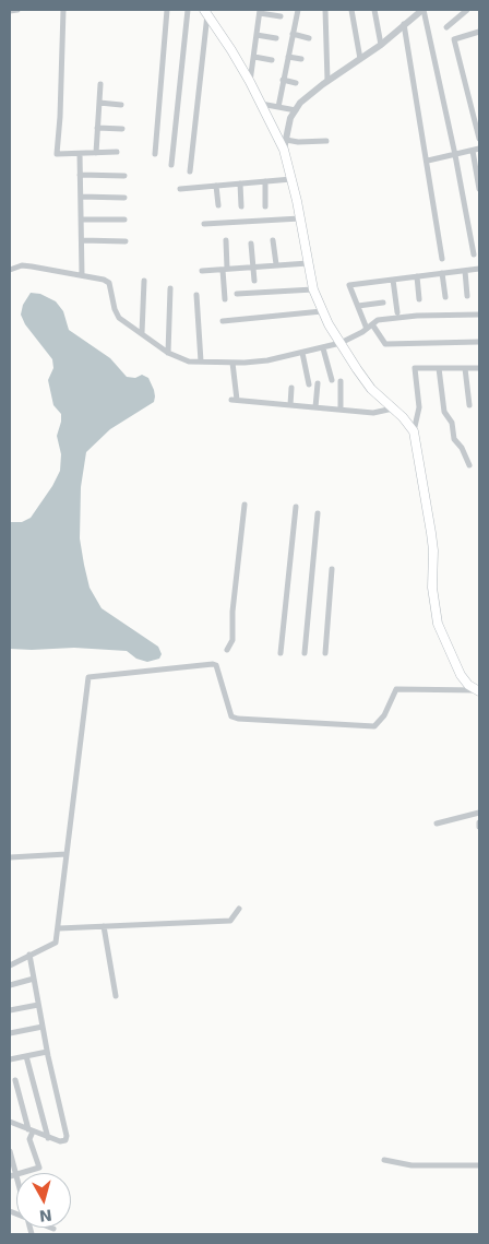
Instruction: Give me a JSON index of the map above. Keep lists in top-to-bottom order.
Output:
{
  "north": "bottom"
}
